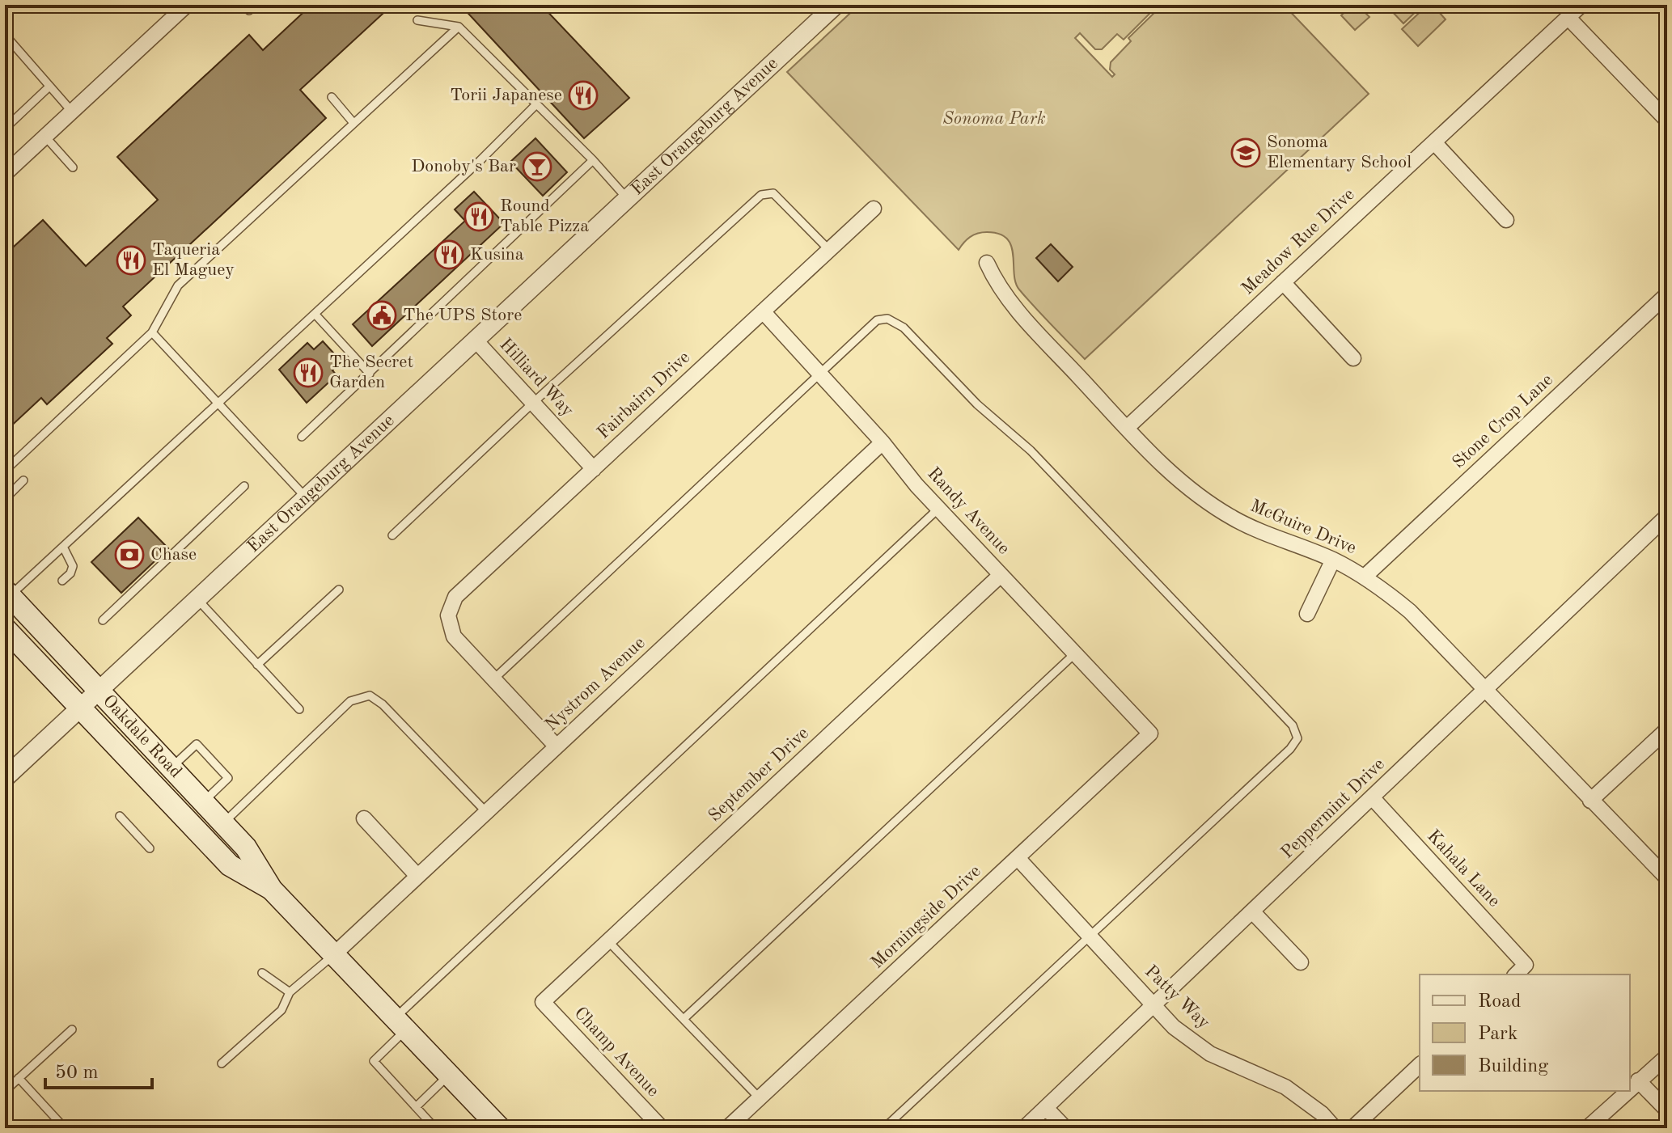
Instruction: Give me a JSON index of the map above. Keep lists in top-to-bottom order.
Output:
{
  "streets": {
    "main road": ["Oakdale Road"],
    "street": [
      "East Orangeburg Avenue",
      "Meadow Rue Drive",
      "Hilliard Way",
      "Fairbairn Drive",
      "Stone Crop Lane",
      "Randy Avenue",
      "McGuire Drive",
      "Nystrom Avenue",
      "September Drive",
      "Peppermint Drive",
      "Kahala Lane",
      "Morningside Drive",
      "Patty Way",
      "Champ Avenue"
    ]
  },
  "crossings": [
    ["East Orangeburg Avenue", "Hilliard Way"],
    ["East Orangeburg Avenue", "Oakdale Road"],
    ["Meadow Rue Drive", "McGuire Drive"],
    ["Hilliard Way", "Fairbairn Drive"],
    ["Fairbairn Drive", "Randy Avenue"],
    ["Stone Crop Lane", "McGuire Drive"],
    ["Randy Avenue", "Nystrom Avenue"],
    ["Randy Avenue", "September Drive"],
    ["Randy Avenue", "Morningside Drive"],
    ["McGuire Drive", "Peppermint Drive"],
    ["Nystrom Avenue", "Oakdale Road"],
    ["September Drive", "Champ Avenue"],
    ["Peppermint Drive", "Kahala Lane"],
    ["Peppermint Drive", "Patty Way"],
    ["Morningside Drive", "Patty Way"]
  ],
  "parks": ["Sonoma Park"],
  "places": {
    "restaurant": [
      "Torii Japanese",
      "Round Table Pizza",
      "Kusina",
      "Taqueria El Maguey",
      "The Secret Garden"
    ],
    "school or university": ["Sonoma Elementary School"],
    "bar": ["Donoby's Bar"],
    "public building": ["The UPS Store"],
    "bank": ["Chase"]
  },
  "legend": ["Road", "Park", "Building"],
  "scale_bar": "50 m"
}
